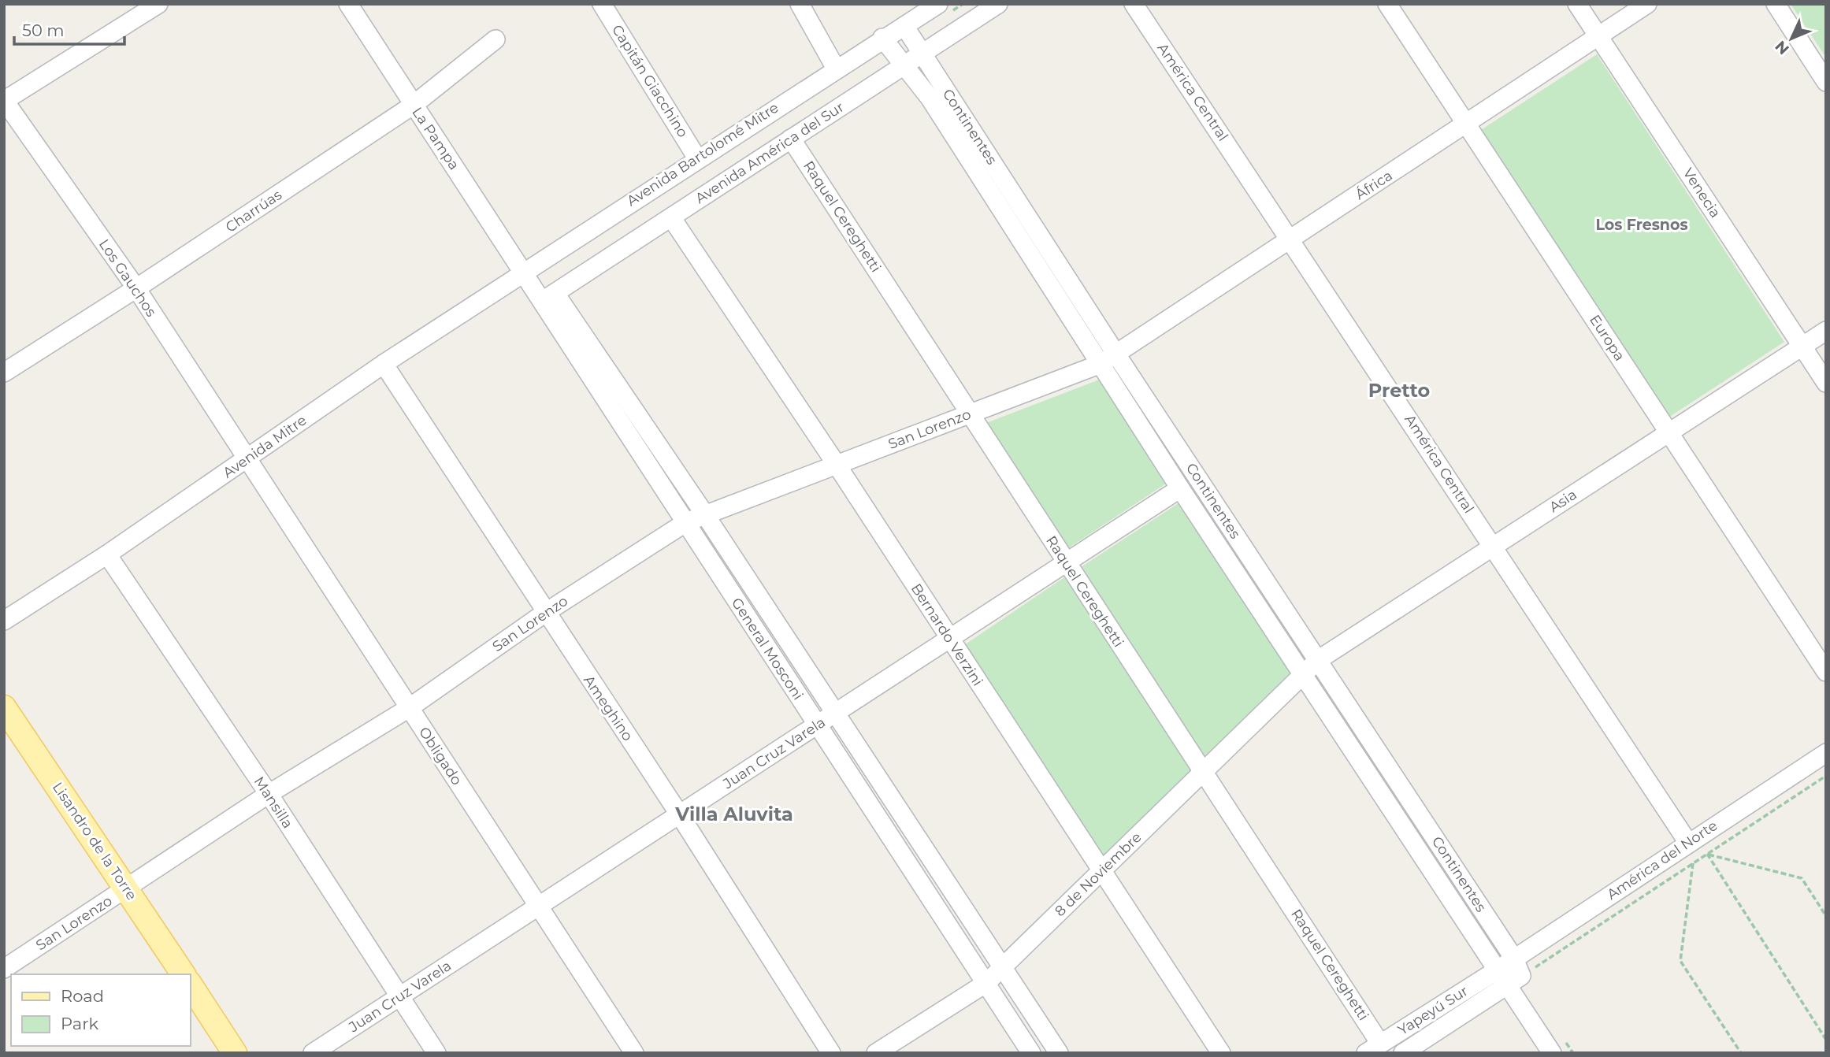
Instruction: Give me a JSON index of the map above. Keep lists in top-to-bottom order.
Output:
{
  "streets": {
    "main road": ["Lisandro de la Torre"],
    "street": [
      "Capitán Giacchino",
      "América Central",
      "Continentes",
      "La Pampa",
      "Avenida América del Sur",
      "Avenida Bartolomé Mitre",
      "África",
      "Venecia",
      "Charrúas",
      "Raquel Cereghetti",
      "Los Gauchos",
      "Europa",
      "San Lorenzo",
      "Avenida Mitre",
      "Asia",
      "Bernardo Verzini",
      "General Mosconi",
      "Ameghino",
      "Juan Cruz Varela",
      "Obligado",
      "Mansilla",
      "América del Norte",
      "8 de Noviembre",
      "Yapeyú Sur"
    ]
  },
  "crossings": [
    ["Capitán Giacchino", "Avenida Bartolomé Mitre"],
    ["América Central", "África"],
    ["América Central", "Asia"],
    ["América Central", "América del Norte"],
    ["Continentes", "Avenida América del Sur"],
    ["Continentes", "Avenida Bartolomé Mitre"],
    ["Continentes", "África"],
    ["Continentes", "San Lorenzo"],
    ["Continentes", "Asia"],
    ["Continentes", "Juan Cruz Varela"],
    ["Continentes", "América del Norte"],
    ["Continentes", "8 de Noviembre"],
    ["Continentes", "Yapeyú Sur"],
    ["La Pampa", "Avenida Bartolomé Mitre"],
    ["La Pampa", "Charrúas"],
    ["La Pampa", "Avenida Mitre"],
    ["La Pampa", "General Mosconi"],
    ["Avenida América del Sur", "Raquel Cereghetti"],
    ["Avenida América del Sur", "Bernardo Verzini"],
    ["Avenida América del Sur", "General Mosconi"],
    ["Avenida Bartolomé Mitre", "Avenida Mitre"],
    ["Avenida Bartolomé Mitre", "General Mosconi"],
    ["África", "Venecia"],
    ["África", "Europa"],
    ["África", "San Lorenzo"],
    ["Venecia", "Asia"],
    ["Charrúas", "Los Gauchos"],
    ["Raquel Cereghetti", "San Lorenzo"],
    ["Raquel Cereghetti", "Juan Cruz Varela"],
    ["Raquel Cereghetti", "8 de Noviembre"],
    ["Raquel Cereghetti", "Yapeyú Sur"],
    ["Los Gauchos", "Avenida Mitre"],
    ["Los Gauchos", "Obligado"],
    ["Europa", "Asia"],
    ["San Lorenzo", "Bernardo Verzini"],
    ["San Lorenzo", "General Mosconi"],
    ["San Lorenzo", "Ameghino"],
    ["San Lorenzo", "Obligado"],
    ["San Lorenzo", "Mansilla"],
    ["San Lorenzo", "Lisandro de la Torre"],
    ["Avenida Mitre", "General Mosconi"],
    ["Avenida Mitre", "Ameghino"],
    ["Avenida Mitre", "Obligado"],
    ["Avenida Mitre", "Mansilla"],
    ["Asia", "8 de Noviembre"],
    ["Bernardo Verzini", "Juan Cruz Varela"],
    ["Bernardo Verzini", "8 de Noviembre"],
    ["General Mosconi", "Juan Cruz Varela"],
    ["General Mosconi", "8 de Noviembre"],
    ["Ameghino", "Juan Cruz Varela"],
    ["Juan Cruz Varela", "Obligado"],
    ["Juan Cruz Varela", "Mansilla"],
    ["América del Norte", "Yapeyú Sur"]
  ],
  "districts": ["Los Fresnos", "Pretto", "Villa Aluvita"],
  "legend": ["Road", "Park"],
  "scale_bar": "50 m",
  "north": "bottom left"
}
